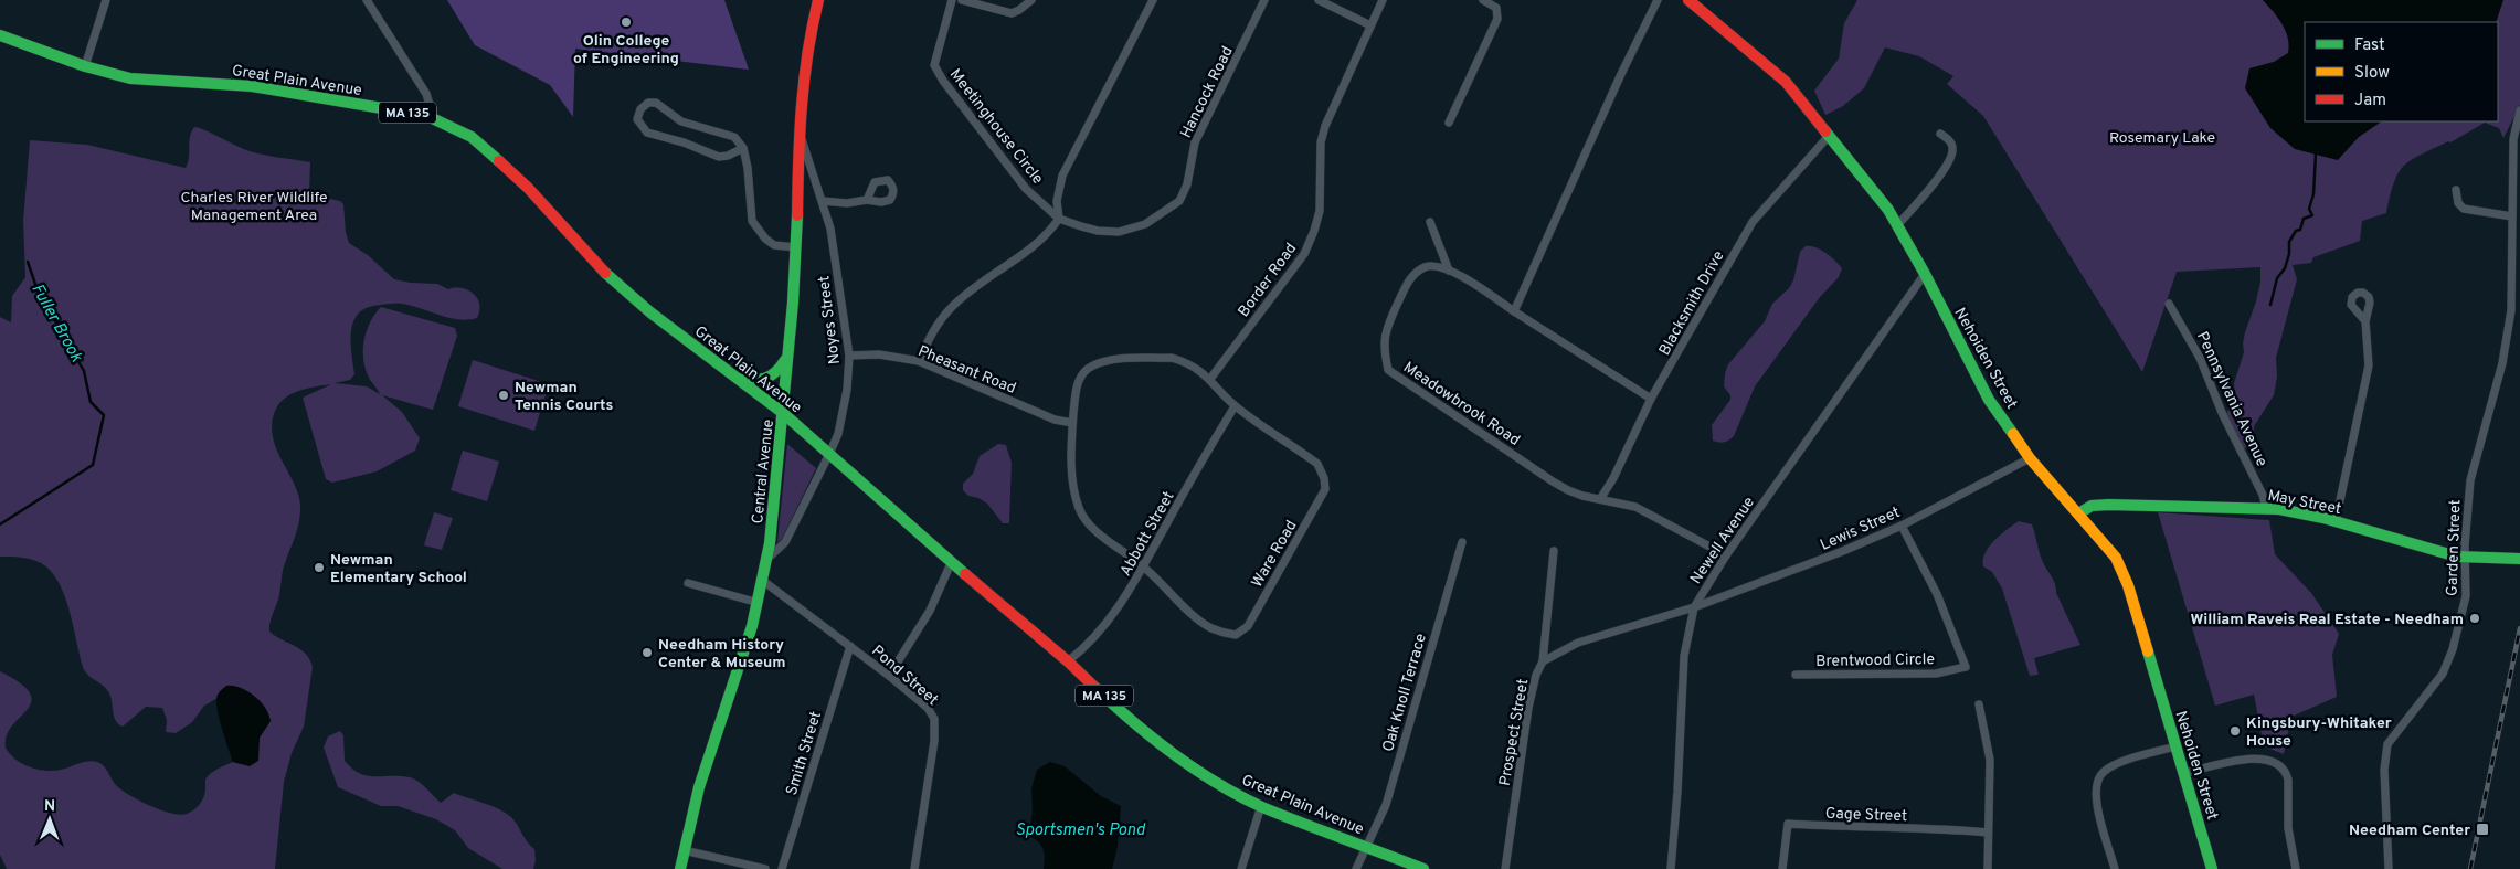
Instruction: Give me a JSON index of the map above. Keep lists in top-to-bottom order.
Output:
{
  "streets": {
    "main road": [
      "Great Plain Avenue",
      "MA 135",
      "Nehoiden Street",
      "Central Avenue",
      "May Street"
    ],
    "street": [
      "Hancock Road",
      "Meetinghouse Circle",
      "Border Road",
      "Blacksmith Drive",
      "Noyes Street",
      "Pheasant Road",
      "Pennsylvania Avenue",
      "Meadowbrook Road",
      "Lewis Street",
      "Abbott Street",
      "Newell Avenue",
      "Garden Street",
      "Ware Road",
      "Brentwood Circle",
      "Pond Street",
      "Oak Knoll Terrace",
      "Prospect Street",
      "Smith Street",
      "Gage Street"
    ]
  },
  "crossings": [
    ["Great Plain Avenue", "Noyes Street"],
    ["Great Plain Avenue", "Central Avenue"],
    ["Great Plain Avenue", "Abbott Street"],
    ["Great Plain Avenue", "Oak Knoll Terrace"],
    ["Hancock Road", "Meetinghouse Circle"],
    ["Blacksmith Drive", "Nehoiden Street"],
    ["Blacksmith Drive", "Meadowbrook Road"],
    ["Noyes Street", "Pheasant Road"],
    ["Noyes Street", "Central Avenue"],
    ["Nehoiden Street", "May Street"],
    ["Nehoiden Street", "Lewis Street"],
    ["Nehoiden Street", "Newell Avenue"],
    ["Pennsylvania Avenue", "May Street"],
    ["Meadowbrook Road", "Newell Avenue"],
    ["Central Avenue", "Pond Street"],
    ["May Street", "Garden Street"],
    ["Lewis Street", "Newell Avenue"],
    ["Lewis Street", "Brentwood Circle"],
    ["Lewis Street", "Prospect Street"],
    ["Abbott Street", "Ware Road"],
    ["Newell Avenue", "Prospect Street"],
    ["Pond Street", "Smith Street"]
  ],
  "water": ["Fuller Brook", "Sportsmen's Pond"],
  "parks": ["Rosemary Lake", "Charles River Wildlife Management Area"],
  "places": {
    "other": [
      "Olin College of Engineering",
      "Newman Tennis Courts",
      "Newman Elementary School",
      "William Raveis Real Estate - Needham",
      "Needham History Center & Museum",
      "Kingsbury-Whitaker House"
    ],
    "transit": ["Needham Center"]
  },
  "legend": ["Fast", "Slow", "Jam"],
  "north": "top"
}
